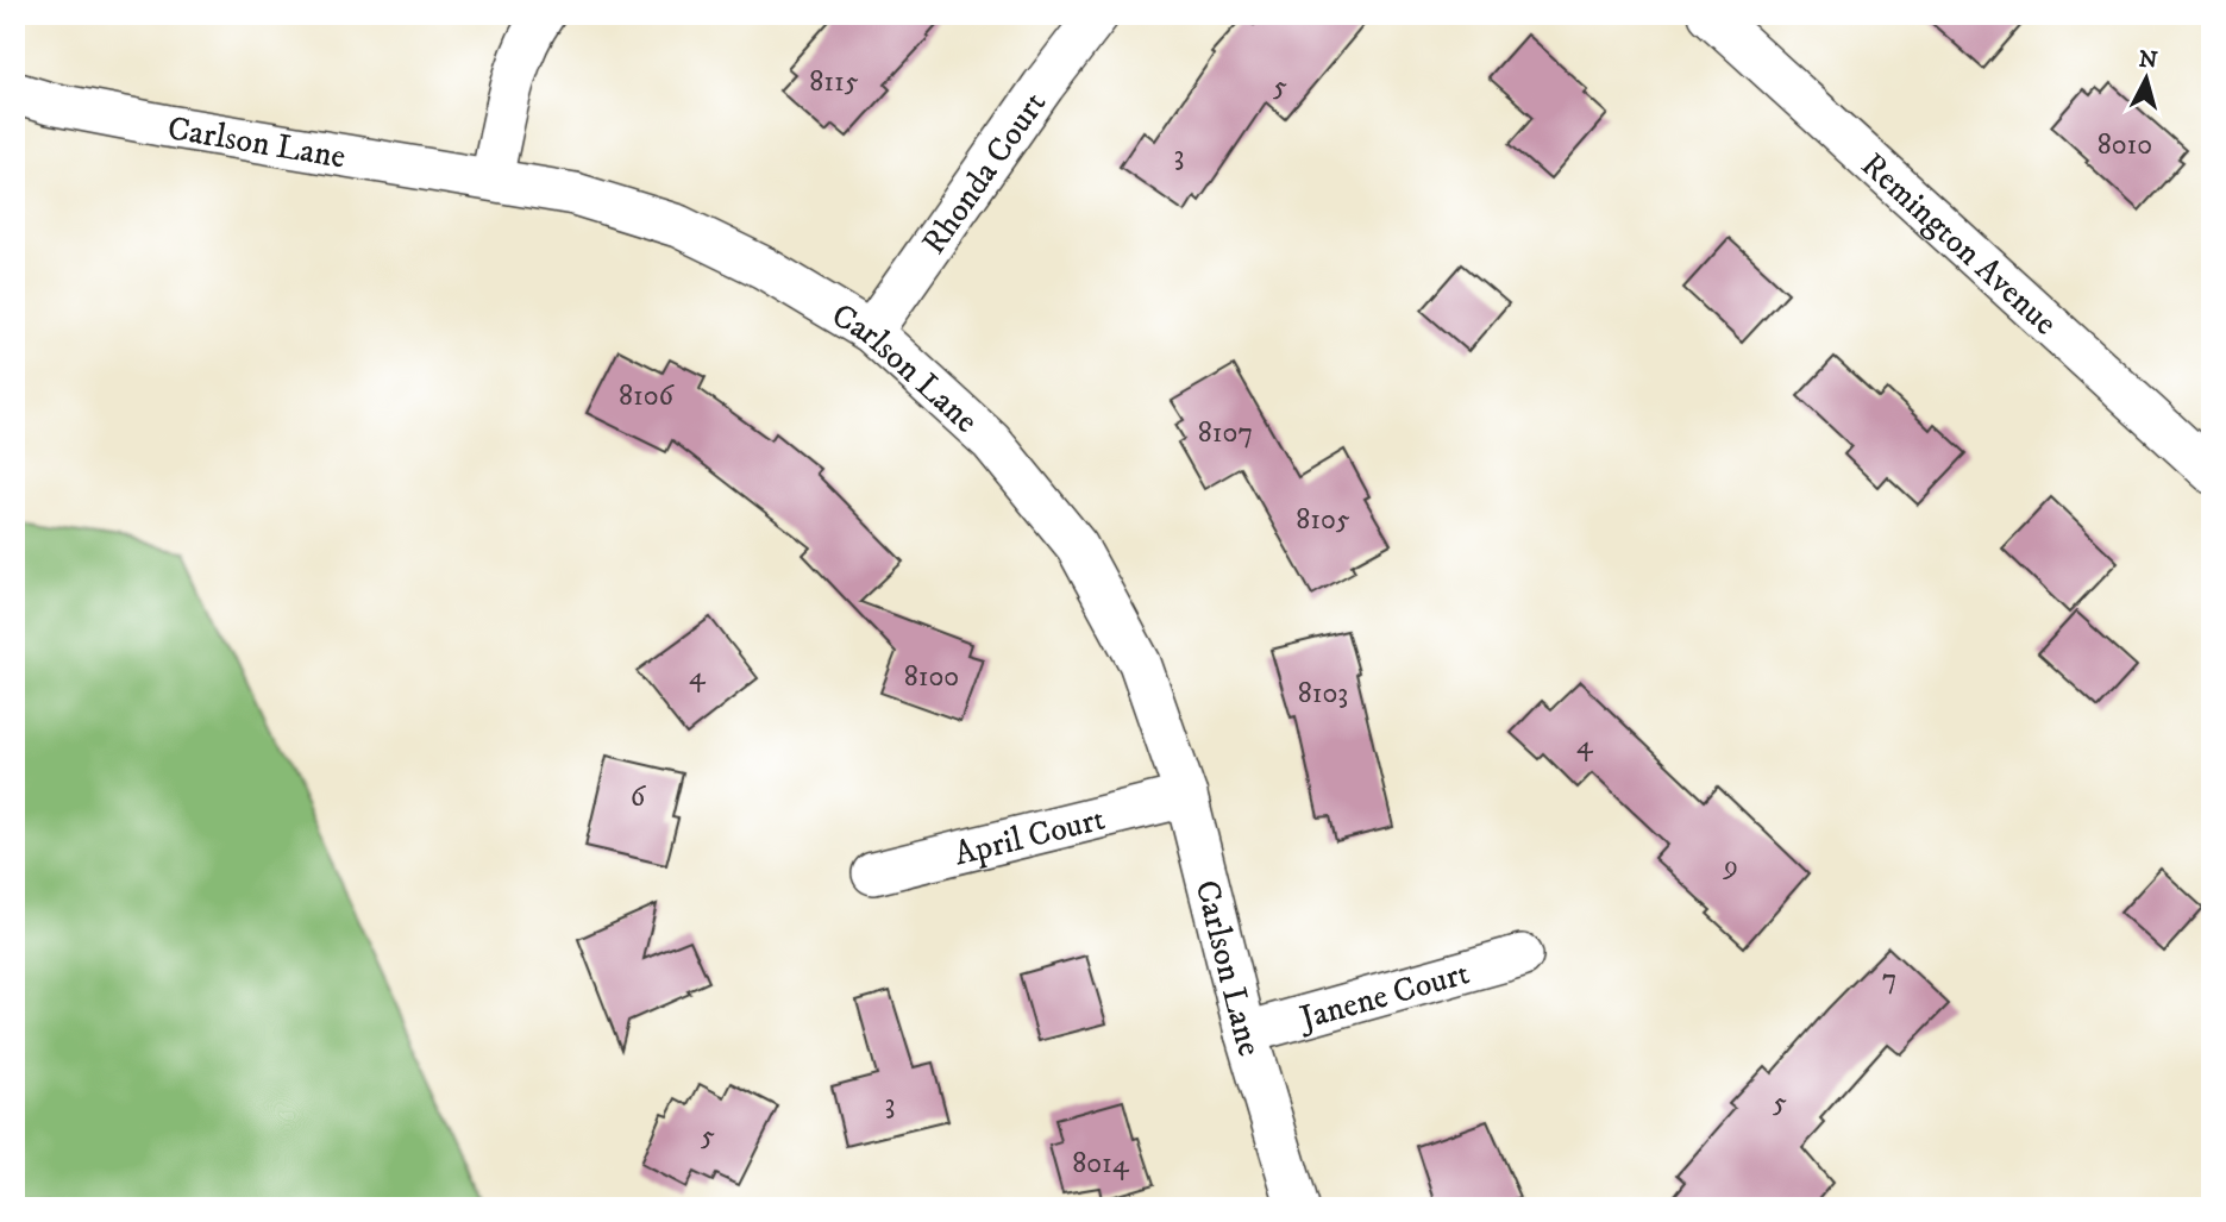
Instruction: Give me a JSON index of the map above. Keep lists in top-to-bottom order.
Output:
{
  "streets": {
    "street": [
      "Carlson Lane",
      "Rhonda Court",
      "Remington Avenue",
      "April Court",
      "Janene Court"
    ]
  },
  "crossings": [
    ["Carlson Lane", "Rhonda Court"],
    ["Carlson Lane", "April Court"],
    ["Carlson Lane", "Janene Court"]
  ],
  "house_numbers": [
    "8115",
    "5",
    "8010",
    "3",
    "8106",
    "8107",
    "8105",
    "4",
    "8100",
    "8103",
    "4",
    "6",
    "9",
    "7",
    "5",
    "3",
    "5",
    "8014"
  ],
  "north": "top"
}
